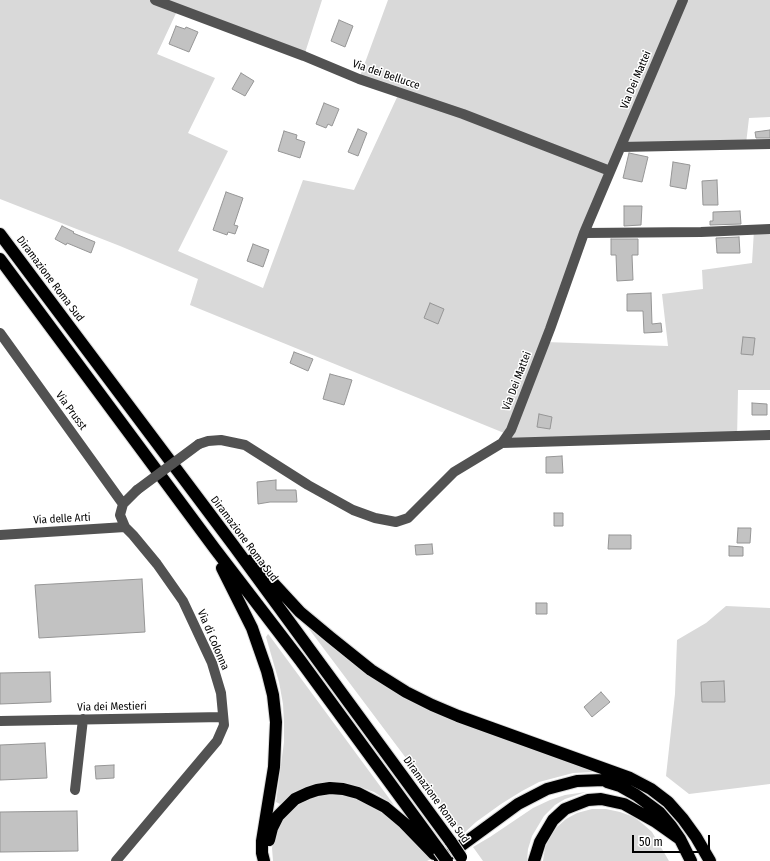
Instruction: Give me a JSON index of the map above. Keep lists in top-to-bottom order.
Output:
{
  "streets": {
    "highway": ["Diramazione Roma Sud"],
    "street": [
      "Via dei Bellucce",
      "Via Dei Mattei",
      "Via Prusst",
      "Via delle Arti",
      "Via di Colonna",
      "Via dei Mestieri"
    ]
  },
  "crossings": [
    ["Via dei Bellucce", "Via Dei Mattei"],
    ["Via Dei Mattei", "Via Prusst"],
    ["Via delle Arti", "Via di Colonna"],
    ["Via di Colonna", "Via dei Mestieri"]
  ],
  "scale_bar": "50 m"
}
